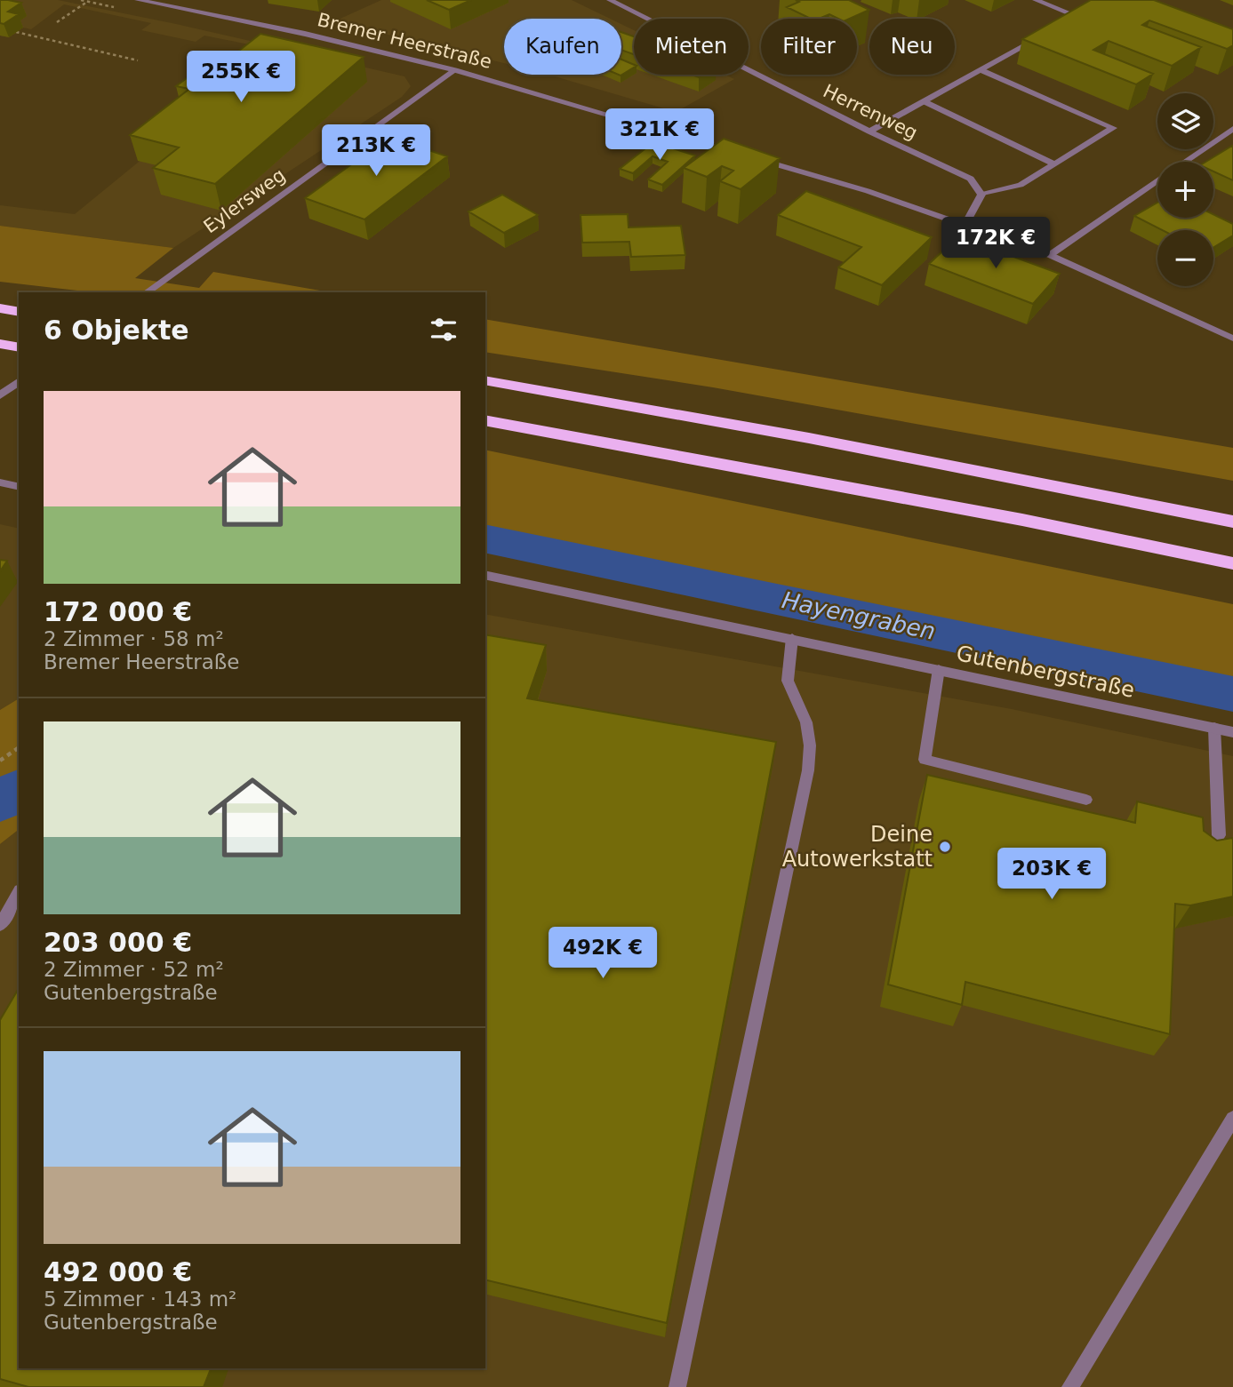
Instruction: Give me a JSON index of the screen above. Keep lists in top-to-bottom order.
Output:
{
  "streets": {
    "street": [
      "Bremer Heerstraße",
      "Herrenweg",
      "Eylersweg",
      "Gutenbergstraße"
    ]
  },
  "crossings": [
    ["Bremer Heerstraße", "Eylersweg"]
  ],
  "water": ["Hayengraben"],
  "places": ["Deine Autowerkstatt"],
  "page": {
    "chip": [
      "Kaufen",
      "Mieten",
      "Filter",
      "Neu"
    ],
    "price": [
      "255K €",
      "321K €",
      "213K €",
      "172K €",
      "203K €",
      "492K €"
    ],
    "map_buttons": ["+", "−"],
    "heading": "6 Objekte",
    "list": [
      {
        "name": "172 000 €",
        "note": "2 Zimmer · 58 m² · Bremer Heerstraße"
      },
      {
        "name": "203 000 €",
        "note": "2 Zimmer · 52 m² · Gutenbergstraße"
      },
      {
        "name": "492 000 €",
        "note": "5 Zimmer · 143 m² · Gutenbergstraße"
      }
    ]
  }
}
